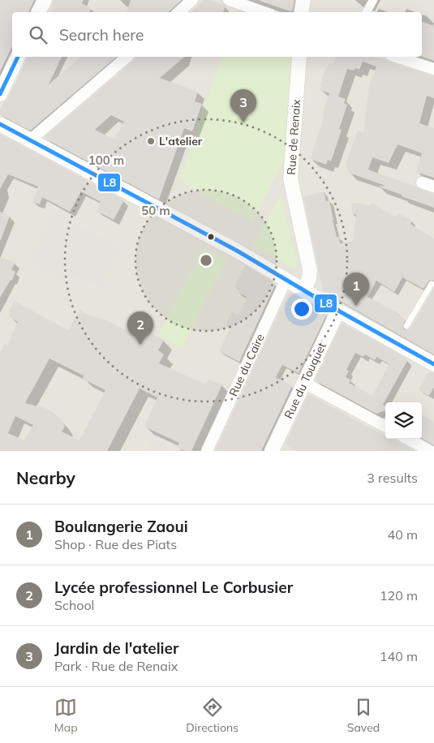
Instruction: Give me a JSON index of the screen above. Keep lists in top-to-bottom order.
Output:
{
  "streets": {
    "street": ["Rue de Renaix", "Rue du Caire", "Rue du Touquet"]
  },
  "places": ["L'atelier"],
  "lines": ["transit line L8"],
  "page": {
    "search": "Search here",
    "pins": ["3", "1", "2"],
    "heading": ["Nearby", "3 results"],
    "list": [
      {
        "mark": "1",
        "name": "Boulangerie Zaoui",
        "note": "Shop · Rue des Piats",
        "value": "40 m"
      },
      {
        "mark": "2",
        "name": "Lycée professionnel Le Corbusier",
        "note": "School",
        "value": "120 m"
      },
      {
        "mark": "3",
        "name": "Jardin de l'atelier",
        "note": "Park · Rue de Renaix",
        "value": "140 m"
      }
    ],
    "nav": ["Map", "Directions", "Saved"]
  },
  "rings": ["100 m", "50 m"]
}
